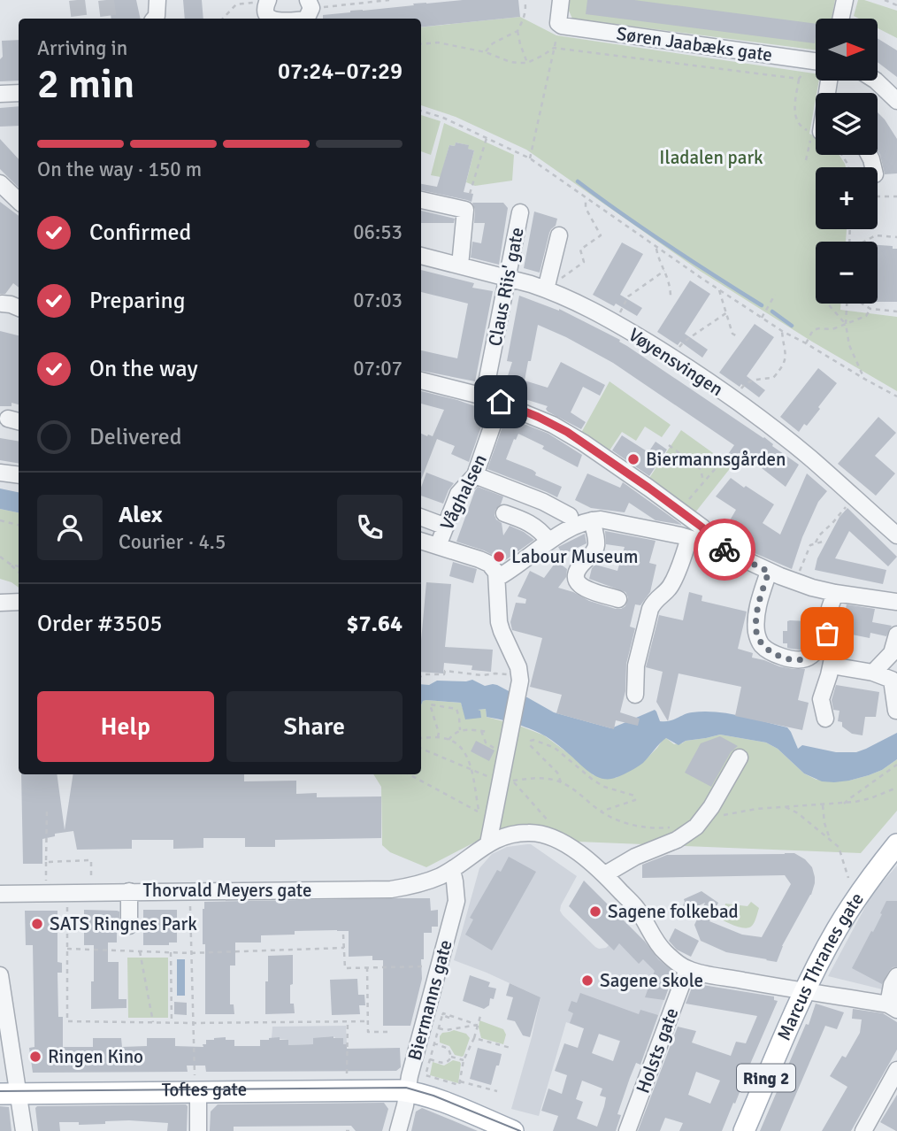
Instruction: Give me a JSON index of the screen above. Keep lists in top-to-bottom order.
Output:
{
  "streets": {
    "main road": ["Marcus Thranes gate", "Ring 2", "Toftes gate"],
    "street": [
      "Søren Jaabæks gate",
      "Claus Riis' gate",
      "Vøyensvingen",
      "Våghalsen",
      "Thorvald Meyers gate",
      "Biermanns gate",
      "Holsts gate"
    ]
  },
  "crossings": [
    ["Claus Riis' gate", "Vøyensvingen"],
    ["Thorvald Meyers gate", "Biermanns gate"],
    ["Thorvald Meyers gate", "Holsts gate"],
    ["Biermanns gate", "Toftes gate"]
  ],
  "parks": ["Iladalen park"],
  "places": [
    "Biermannsgården",
    "Labour Museum",
    "Sagene folkebad",
    "SATS Ringnes Park",
    "Sagene skole",
    "Ringen Kino"
  ],
  "north": "right",
  "page": {
    "map_buttons": ["+", "−"],
    "heading": ["2 min", "Arriving in", "07:24–07:29"],
    "panel": [
      "Alex",
      "Courier · 4.5",
      "Order #3505",
      "$7.64"
    ],
    "bar": "On the way · 150 m",
    "list": [
      ["Confirmed", "06:53"],
      ["Preparing", "07:03"],
      ["On the way", "07:07"],
      "Delivered"
    ],
    "buttons": ["Help", "Share"]
  }
}
